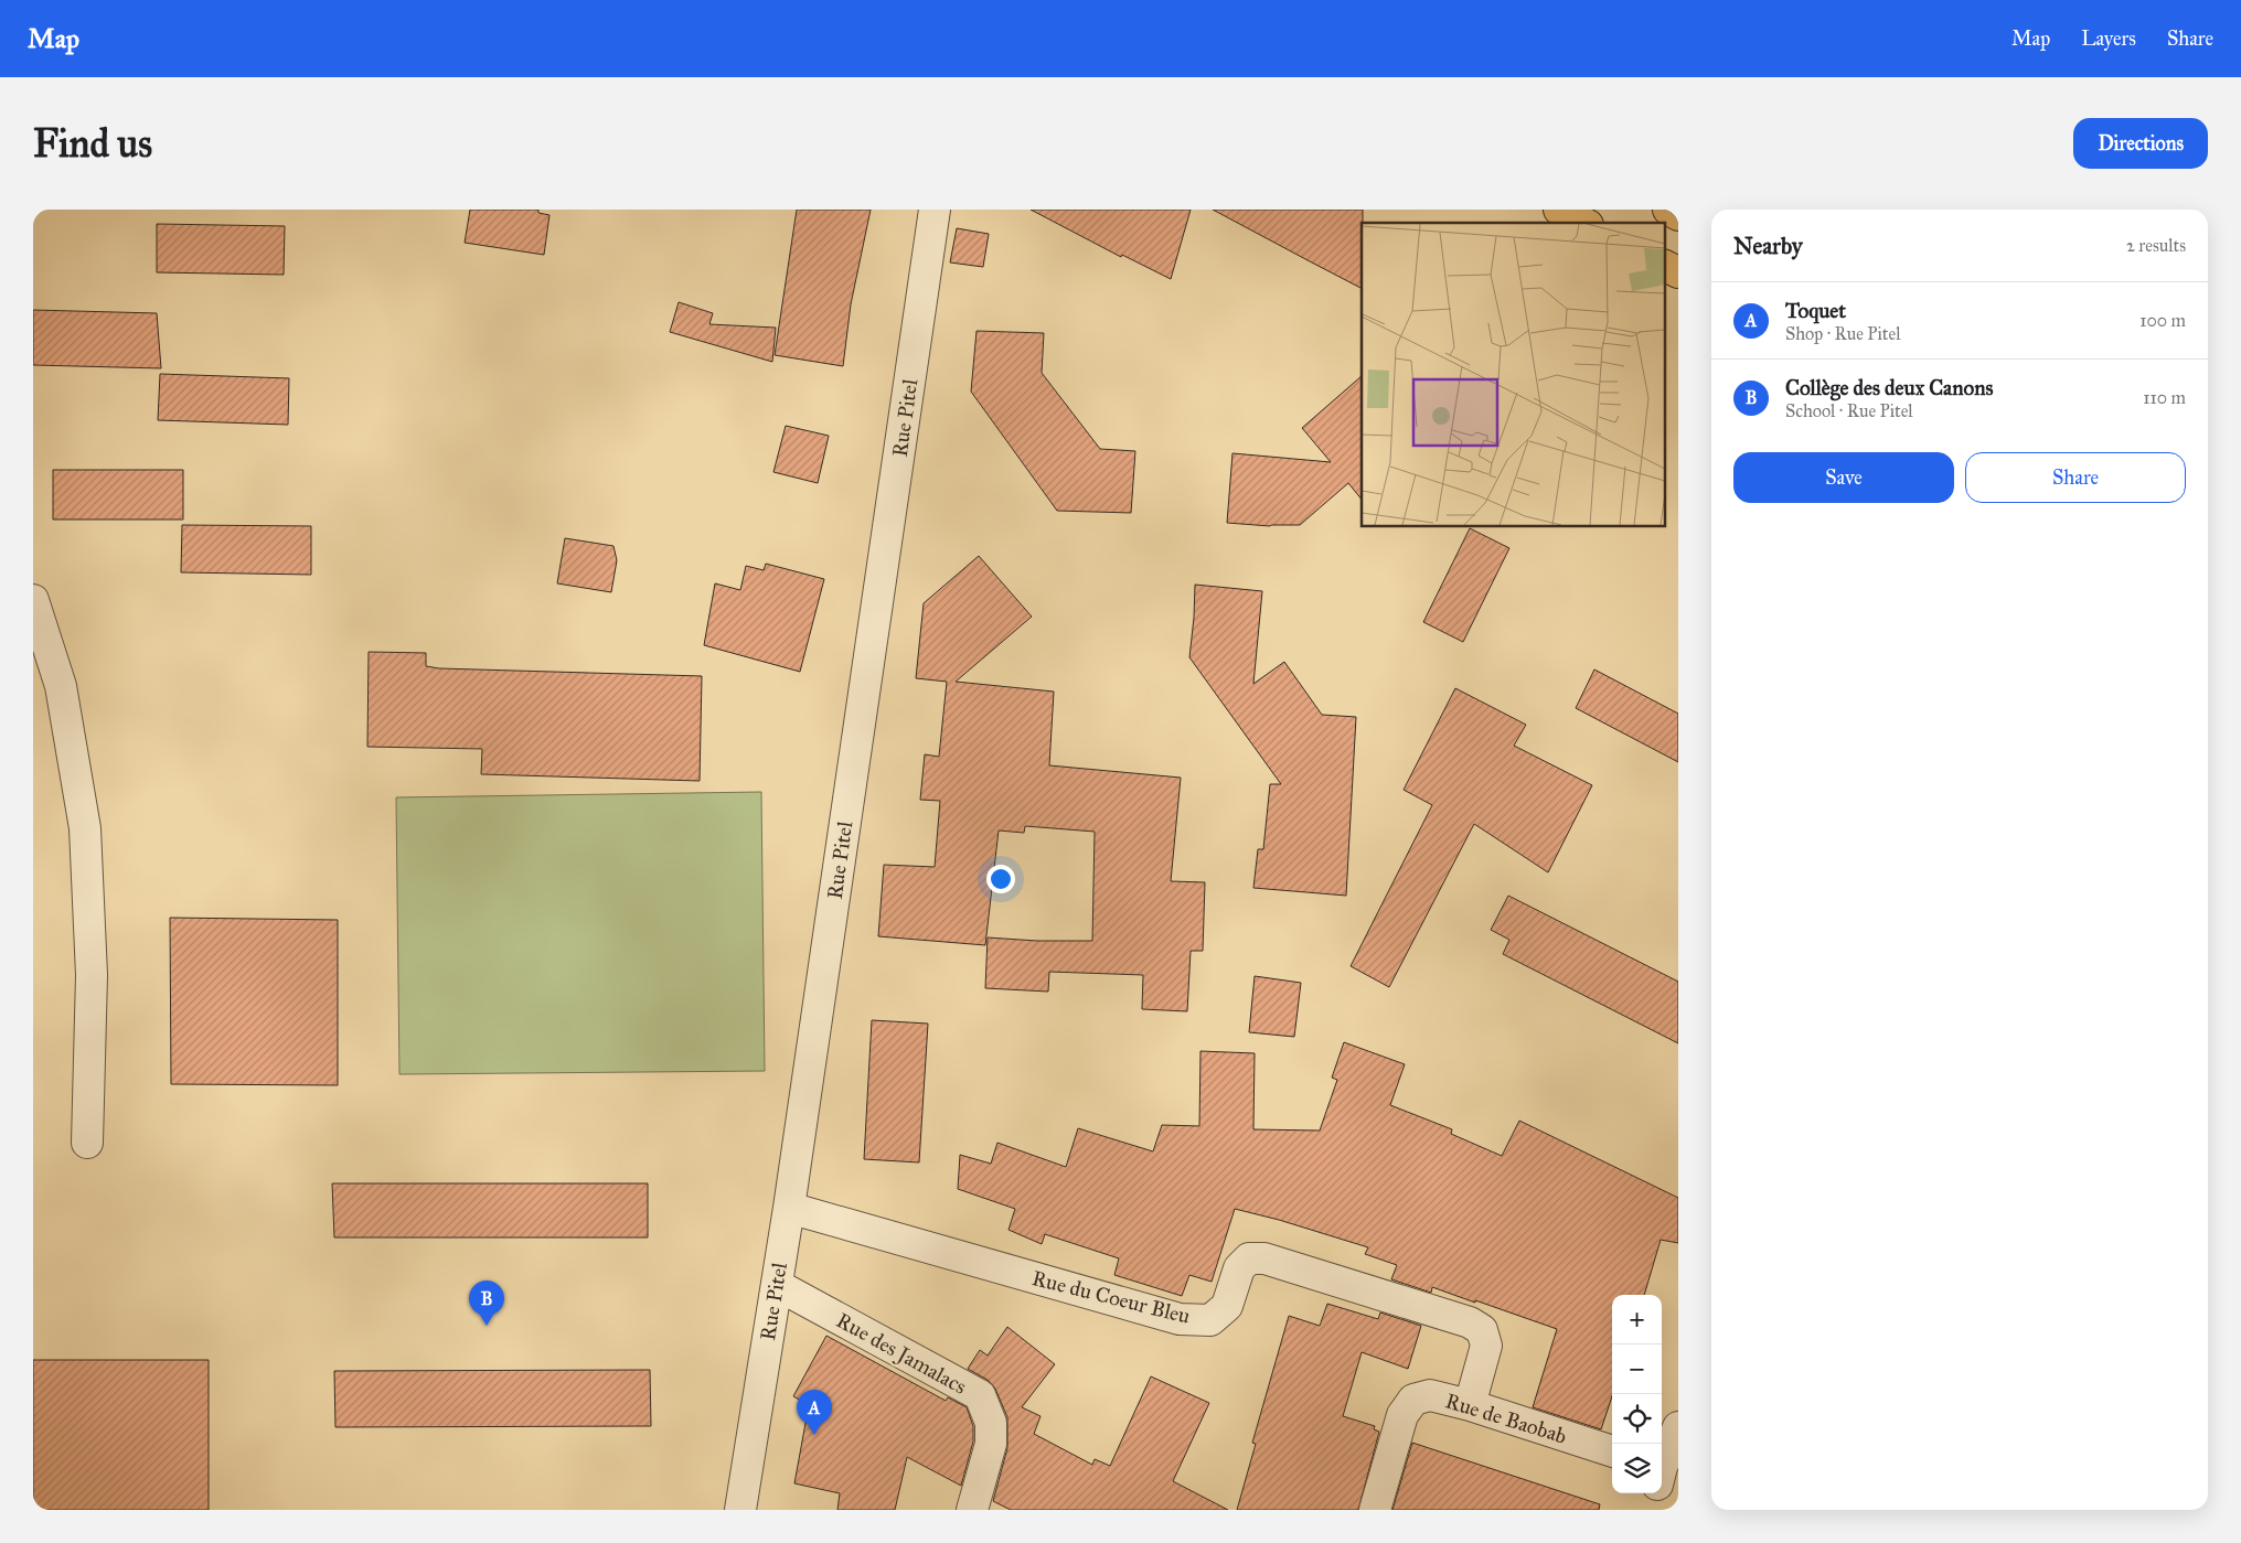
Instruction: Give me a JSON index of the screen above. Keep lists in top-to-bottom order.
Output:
{
  "streets": {
    "street": [
      "Rue Pitel",
      "Rue du Coeur Bleu",
      "Rue des Jamalacs",
      "Rue de Baobab"
    ]
  },
  "crossings": [
    ["Rue Pitel", "Rue du Coeur Bleu"],
    ["Rue Pitel", "Rue des Jamalacs"],
    ["Rue du Coeur Bleu", "Rue de Baobab"]
  ],
  "page": {
    "header": "Map",
    "nav": ["Map", "Layers", "Share"],
    "buttons": [
      "Directions",
      ["Save", "Share"]
    ],
    "title": "Find us",
    "heading": ["Nearby", "2 results"],
    "list": [
      {
        "mark": "A",
        "name": "Toquet",
        "note": "Shop · Rue Pitel",
        "value": "100 m"
      },
      {
        "mark": "B",
        "name": "Collège des deux Canons",
        "note": "School · Rue Pitel",
        "value": "110 m"
      }
    ],
    "pins": ["B", "A"],
    "map_buttons": ["+", "−"]
  }
}
